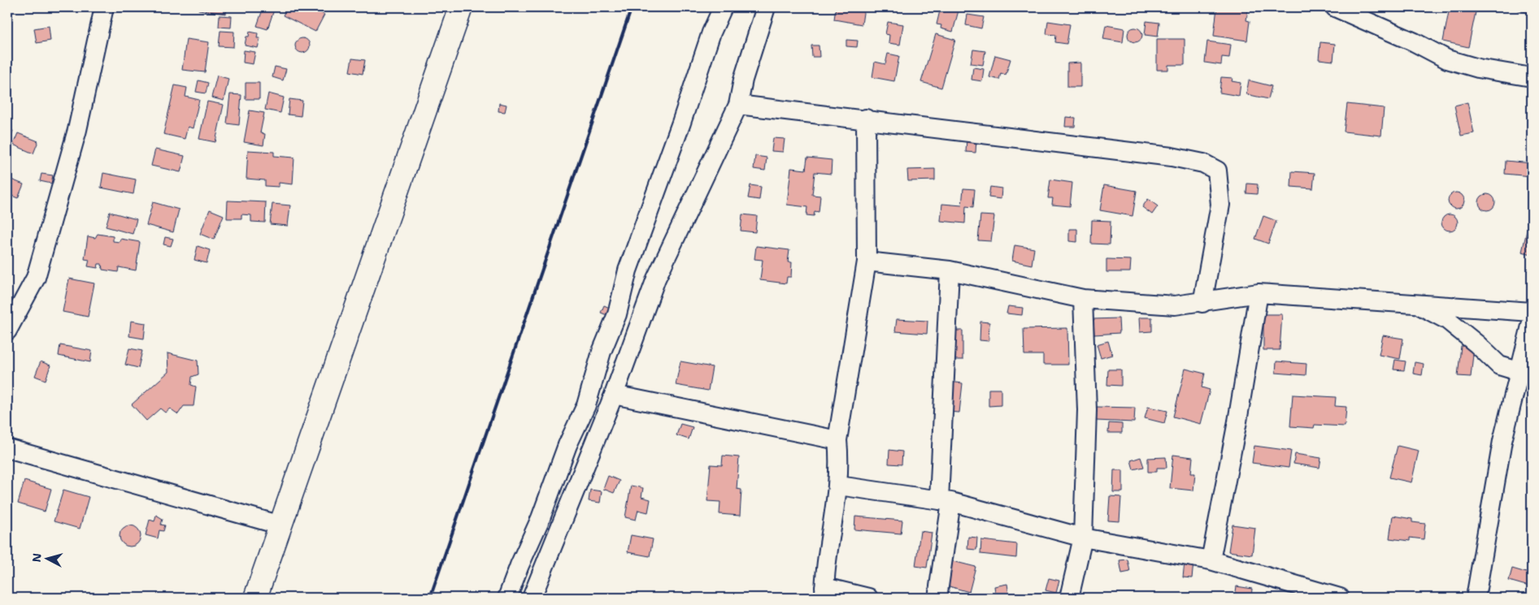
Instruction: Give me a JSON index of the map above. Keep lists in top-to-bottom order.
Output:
{
  "north": "left"
}
